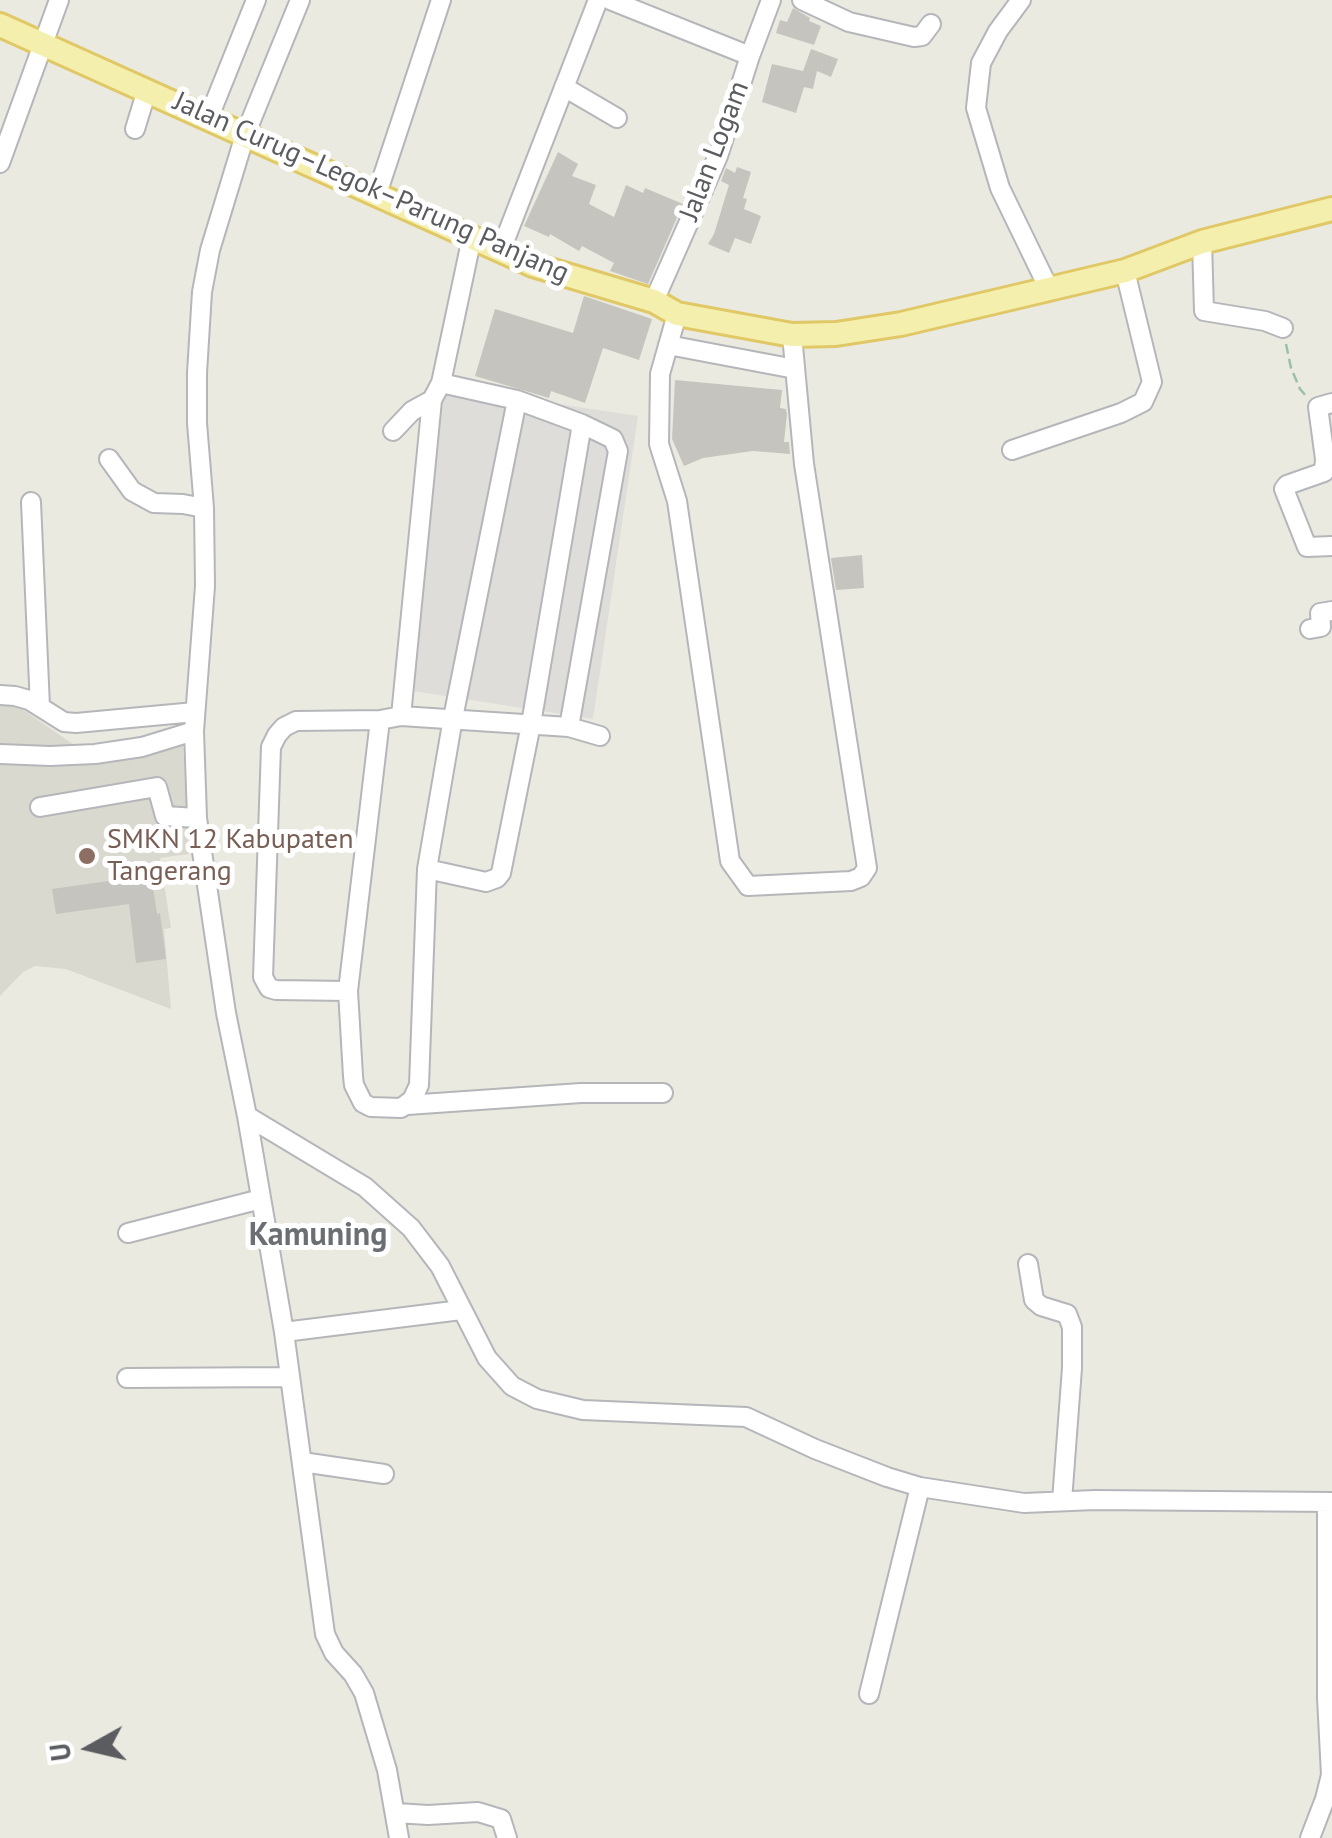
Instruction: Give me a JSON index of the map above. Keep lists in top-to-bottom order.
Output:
{
  "streets": {
    "main road": ["Jalan Curug–Legok–Parung Panjang"],
    "street": ["Jalan Logam"]
  },
  "crossings": [
    ["Jalan Logam", "Jalan Curug–Legok–Parung Panjang"]
  ],
  "districts": ["Kamuning"],
  "places": ["SMKN 12 Kabupaten Tangerang"],
  "north": "left"
}
